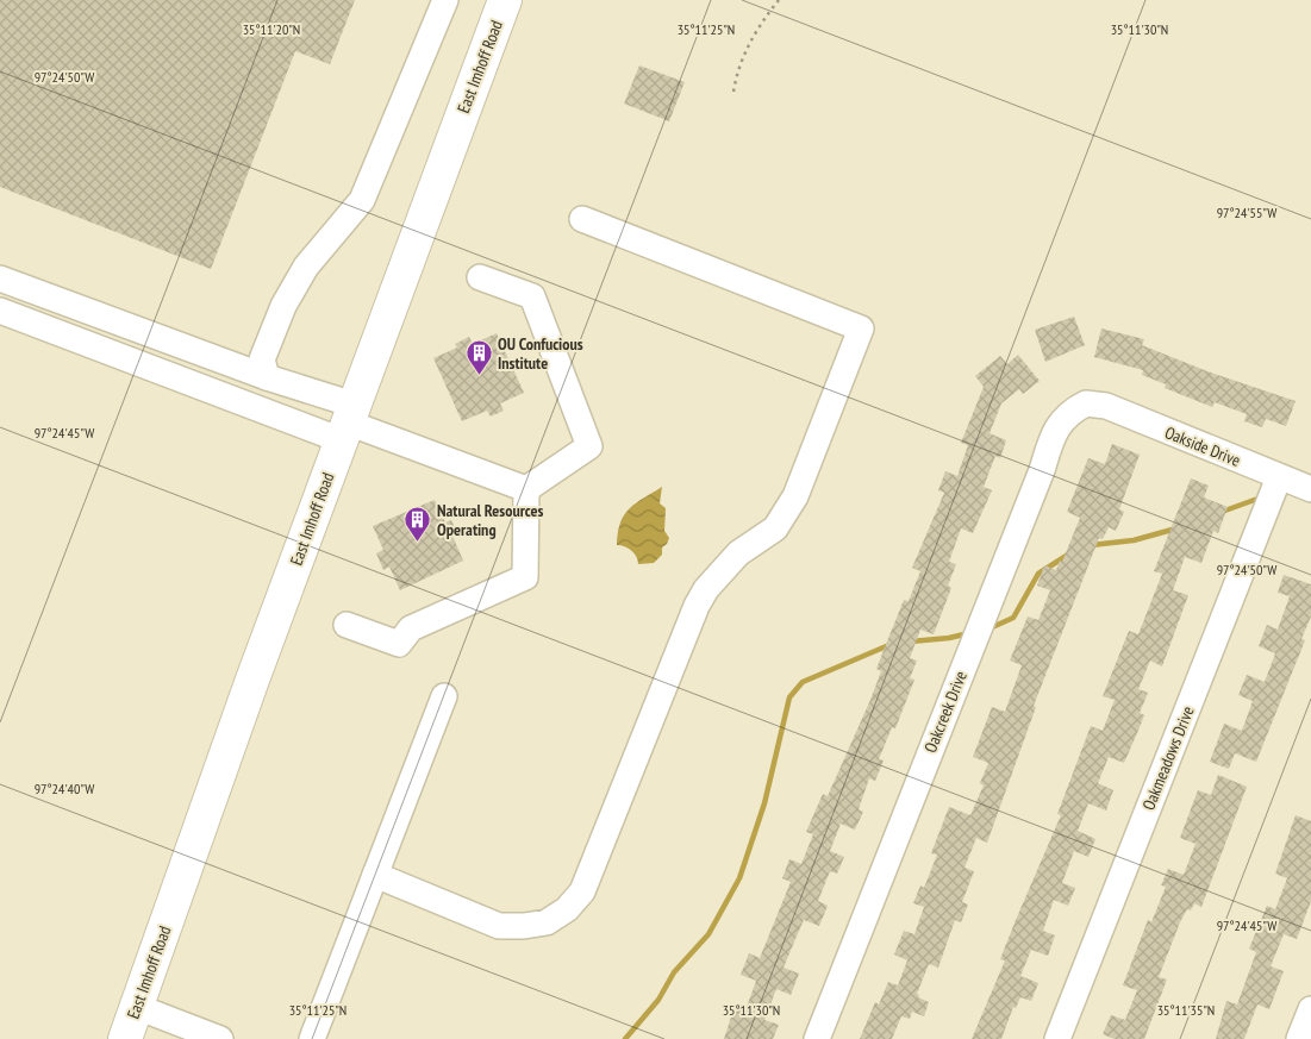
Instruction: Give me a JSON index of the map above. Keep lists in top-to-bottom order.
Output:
{
  "streets": {
    "main road": ["East Imhoff Road"],
    "street": ["Oakside Drive", "Oakcreek Drive", "Oakmeadows Drive"]
  },
  "crossings": [
    ["Oakside Drive", "Oakcreek Drive"],
    ["Oakside Drive", "Oakmeadows Drive"]
  ],
  "places": {
    "building": ["OU Confucious Institute", "Natural Resources Operating"]
  },
  "coordinates": [
    "35°11'20\"N",
    "35°11'25\"N",
    "35°11'30\"N",
    "97°24'50\"W",
    "97°24'55\"W",
    "97°24'45\"W",
    "97°24'40\"W",
    "35°11'35\"N"
  ]
}
